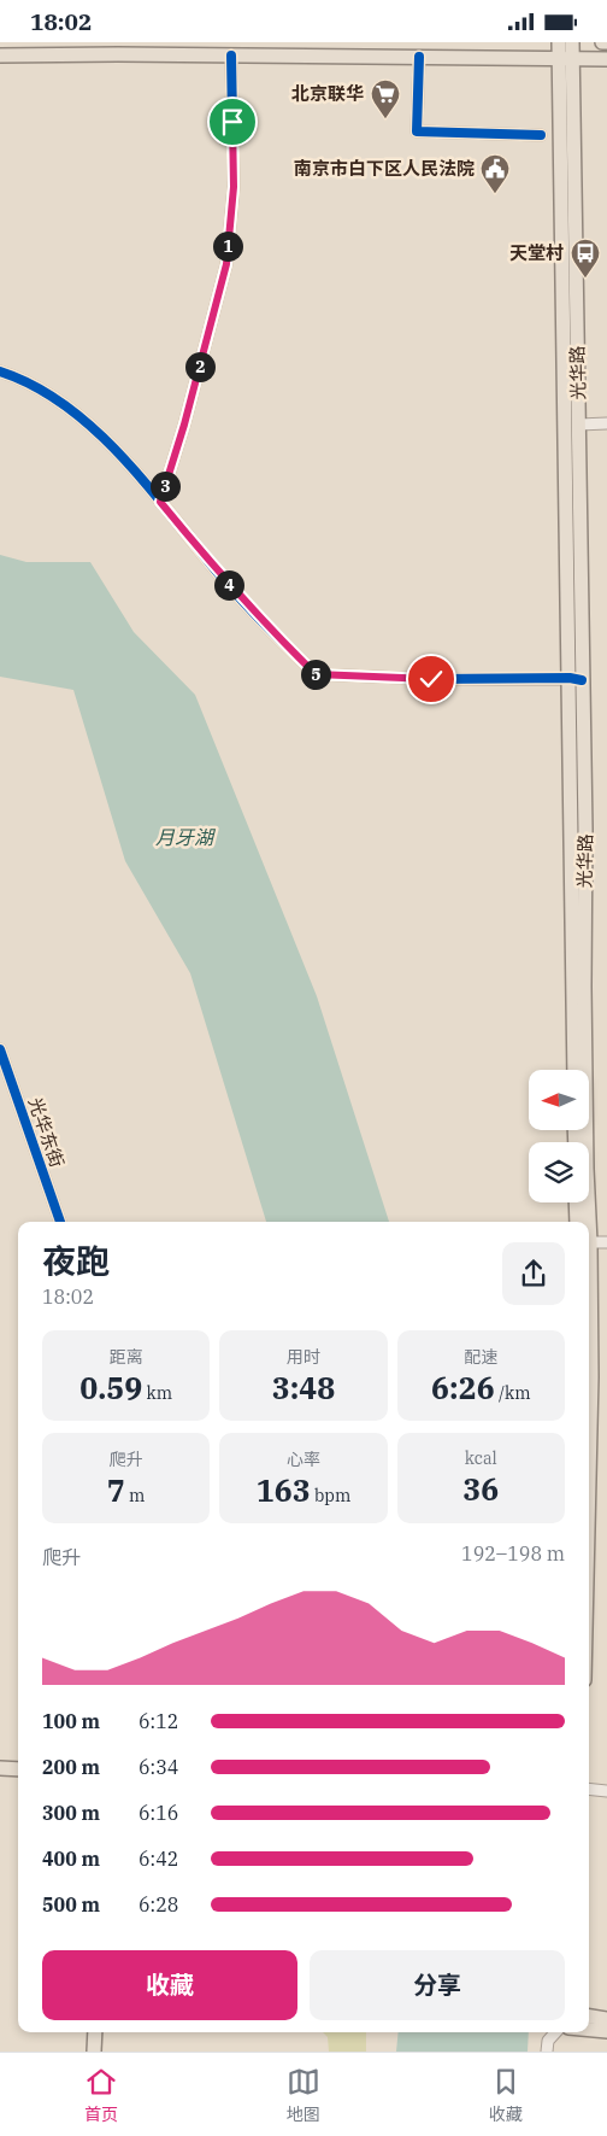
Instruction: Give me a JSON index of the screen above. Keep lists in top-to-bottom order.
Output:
{
  "streets": {
    "main road": ["光华路"],
    "street": ["光华东街"]
  },
  "water": ["月牙湖"],
  "places": {
    "supermarket": ["北京联华"],
    "public building": ["南京市白下区人民法院"],
    "bus stop": ["天堂村"]
  },
  "north": "left",
  "page": {
    "status": "18:02",
    "pins": [
      "1",
      "2",
      "3",
      "4",
      "5"
    ],
    "heading": ["夜跑", "18:02"],
    "stats": [
      ["距离", "0.59 km"],
      ["用时", "3:48"],
      ["配速", "6:26 /km"],
      ["爬升", "7 m"],
      ["心率", "163 bpm"],
      ["kcal", "36"]
    ],
    "chart": ["爬升", "192–198 m"],
    "list": [
      {
        "name": "100 m",
        "note": "6:12"
      },
      {
        "name": "200 m",
        "note": "6:34"
      },
      {
        "name": "300 m",
        "note": "6:16"
      },
      {
        "name": "400 m",
        "note": "6:42"
      },
      {
        "name": "500 m",
        "note": "6:28"
      }
    ],
    "buttons": ["收藏", "分享"],
    "tabs": ["首页", "地图", "收藏"]
  }
}
